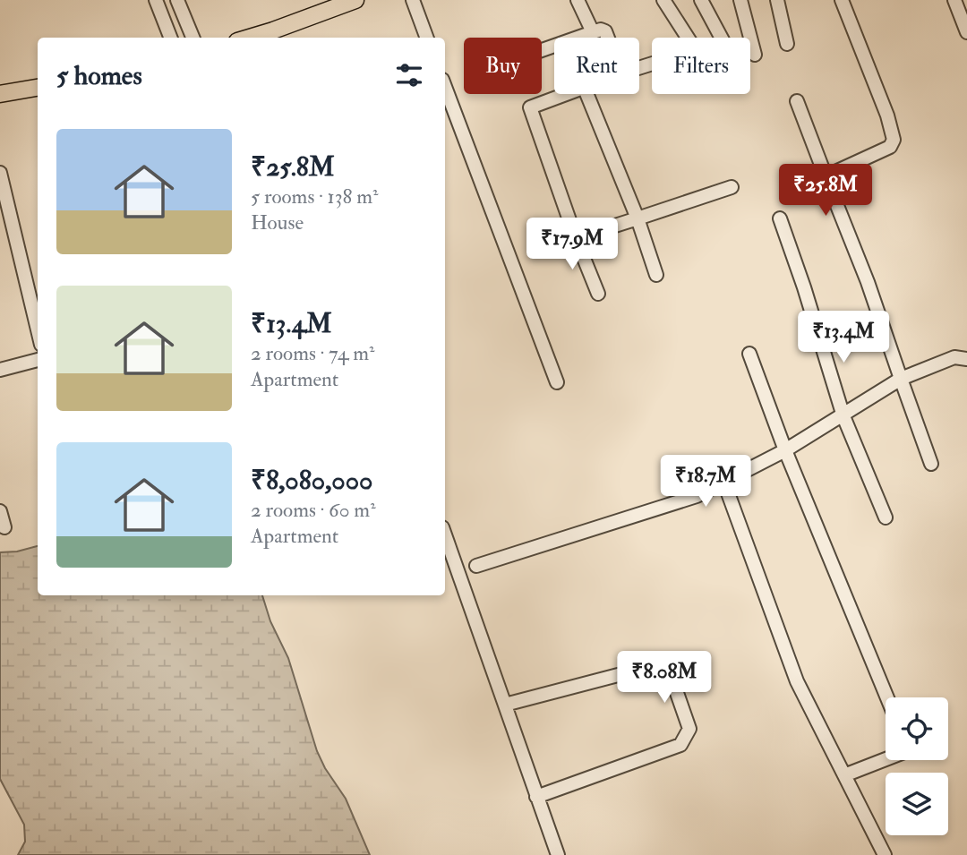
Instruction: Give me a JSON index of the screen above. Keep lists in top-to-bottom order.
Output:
{
  "page": {
    "chip": ["Buy", "Rent", "Filters"],
    "heading": "5 homes",
    "list": [
      {
        "name": "₹25.8M",
        "note": "5 rooms · 138 m² · House"
      },
      {
        "name": "₹13.4M",
        "note": "2 rooms · 74 m² · Apartment"
      },
      {
        "name": "₹8,080,000",
        "note": "2 rooms · 60 m² · Apartment"
      }
    ],
    "price": [
      "₹25.8M",
      "₹17.9M",
      "₹13.4M",
      "₹18.7M",
      "₹8.08M"
    ]
  }
}
